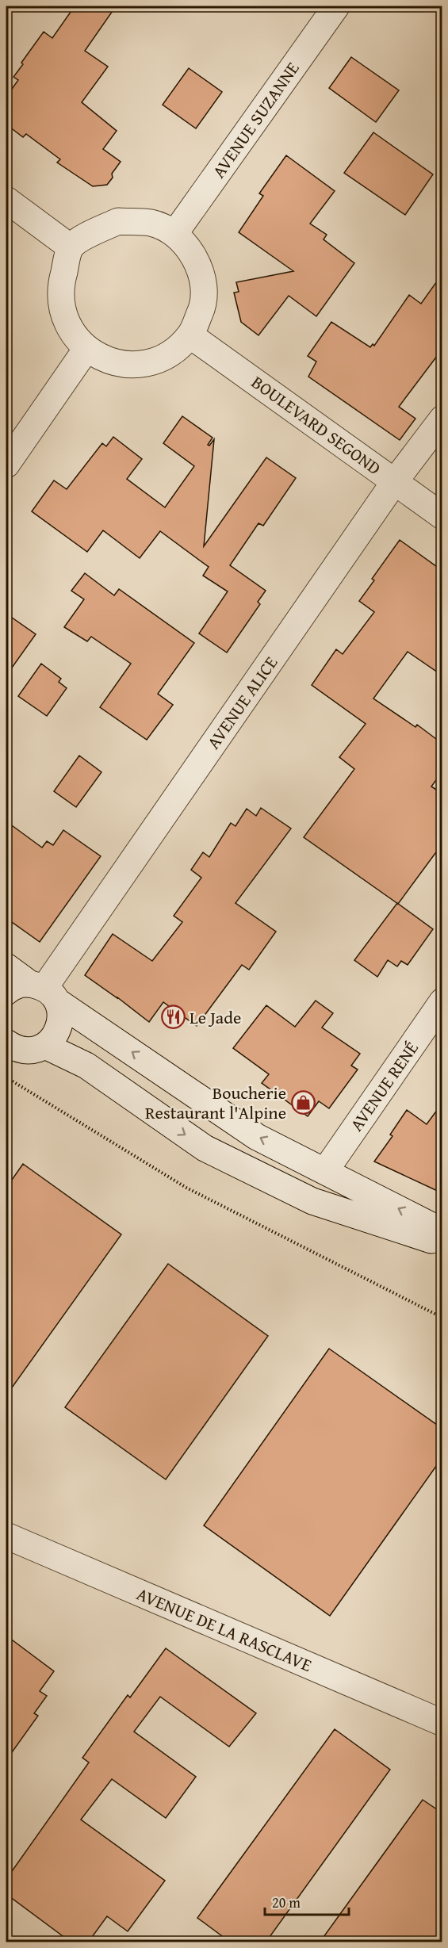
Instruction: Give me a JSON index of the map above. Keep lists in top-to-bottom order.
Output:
{
  "streets": {
    "street": [
      "AVENUE SUZANNE",
      "BOULEVARD SEGOND",
      "AVENUE ALICE",
      "AVENUE RENÉ",
      "AVENUE DE LA RASCLAVE"
    ]
  },
  "crossings": [
    ["AVENUE SUZANNE", "BOULEVARD SEGOND"],
    ["BOULEVARD SEGOND", "AVENUE ALICE"]
  ],
  "places": {
    "restaurant": ["Le Jade"],
    "shop": ["Boucherie Restaurant l'Alpine"]
  },
  "scale_bar": "20 m"
}
